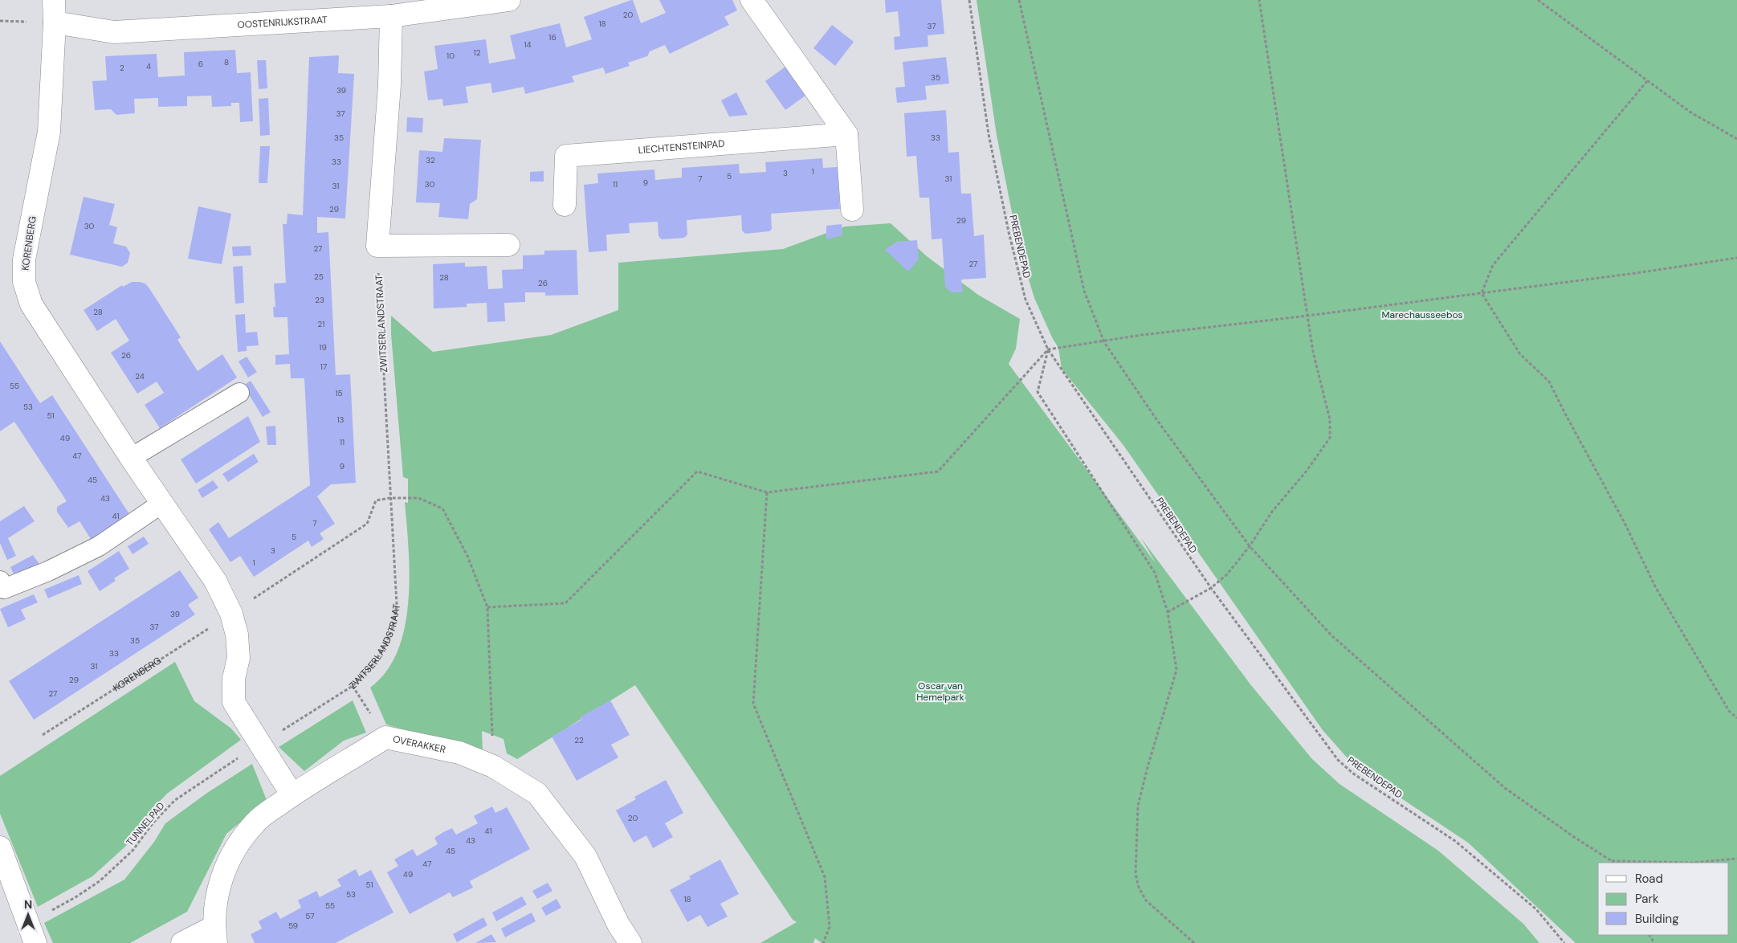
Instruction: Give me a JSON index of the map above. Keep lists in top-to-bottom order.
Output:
{
  "streets": {
    "street": [
      "OOSTENRIJKSTRAAT",
      "LIECHTENSTEINPAD",
      "KORENBERG",
      "OVERAKKER"
    ],
    "path": ["PREBENDEPAD", "ZWITSERLANDSTRAAT", "TUNNELPAD"]
  },
  "crossings": [
    ["OOSTENRIJKSTRAAT", "KORENBERG"],
    ["KORENBERG", "ZWITSERLANDSTRAAT"],
    ["KORENBERG", "OVERAKKER"],
    ["KORENBERG", "TUNNELPAD"],
    ["ZWITSERLANDSTRAAT", "TUNNELPAD"]
  ],
  "parks": ["Marechausseebos", "Oscar van Hemelpark"],
  "house_numbers": [
    "20",
    "18",
    "37",
    "16",
    "14",
    "12",
    "10",
    "8",
    "6",
    "4",
    "2",
    "35",
    "39",
    "37",
    "35",
    "33",
    "32",
    "33",
    "1",
    "3",
    "5",
    "7",
    "31",
    "9",
    "30",
    "11",
    "31",
    "29",
    "29",
    "30",
    "27",
    "27",
    "25",
    "28",
    "26",
    "23",
    "28",
    "21",
    "19",
    "26",
    "17",
    "24",
    "55",
    "15",
    "53",
    "51",
    "13",
    "49",
    "11",
    "47",
    "9",
    "45",
    "43",
    "41",
    "7",
    "5",
    "3",
    "1",
    "39",
    "37",
    "35",
    "33",
    "31",
    "29",
    "27",
    "22",
    "20",
    "41",
    "43",
    "45",
    "47",
    "49",
    "51",
    "53",
    "18",
    "55",
    "57",
    "59"
  ],
  "legend": ["Road", "Park", "Building"],
  "north": "top"
}
